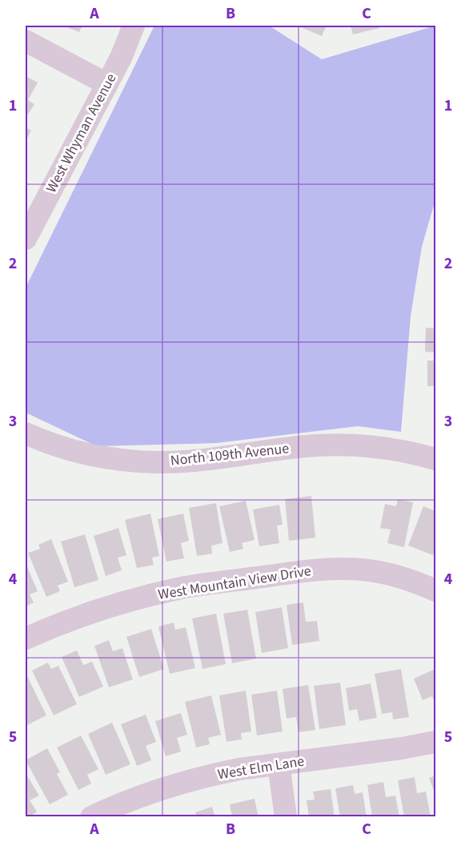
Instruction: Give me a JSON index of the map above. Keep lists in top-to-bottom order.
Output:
{
  "streets": {
    "street": [
      "West Whyman Avenue",
      "North 109th Avenue",
      "West Mountain View Drive",
      "West Elm Lane"
    ]
  },
  "grid": {
    "columns": ["A", "B", "C"],
    "rows": [
      "1",
      "2",
      "3",
      "4",
      "5"
    ]
  }
}
